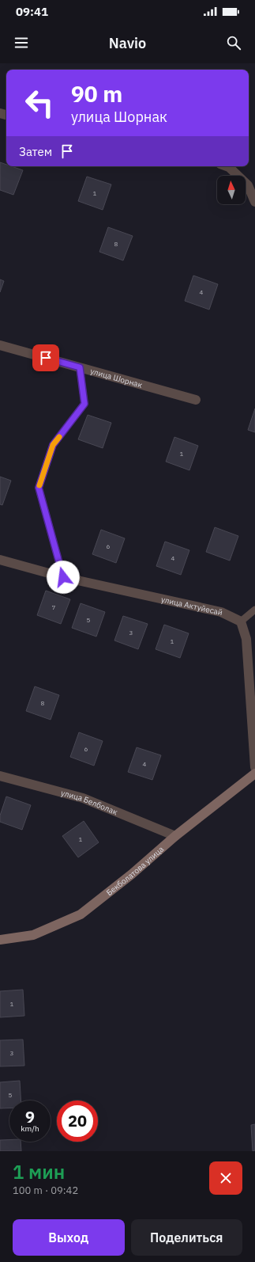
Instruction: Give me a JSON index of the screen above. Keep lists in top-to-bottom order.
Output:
{
  "streets": {
    "street": [
      "улица Шорнак",
      "улица Актуйесай",
      "улица Белболак",
      "Бекболатова улица"
    ]
  },
  "crossings": [
    ["улица Белболак", "Бекболатова улица"]
  ],
  "house_numbers": [
    "1",
    "8",
    "4",
    "1",
    "6",
    "4",
    "7",
    "5",
    "3",
    "1",
    "8",
    "6",
    "4",
    "1",
    "1",
    "3",
    "5"
  ],
  "north": "top",
  "page": {
    "status": "09:41",
    "header": "Navio",
    "turn": ["90 m", "улица Шорнак"],
    "then": "Затем",
    "speed": "9 km/h",
    "limit": "20",
    "heading": ["1 мин", "100 m · 09:42"],
    "buttons": ["Выход", "Поделиться"]
  }
}
